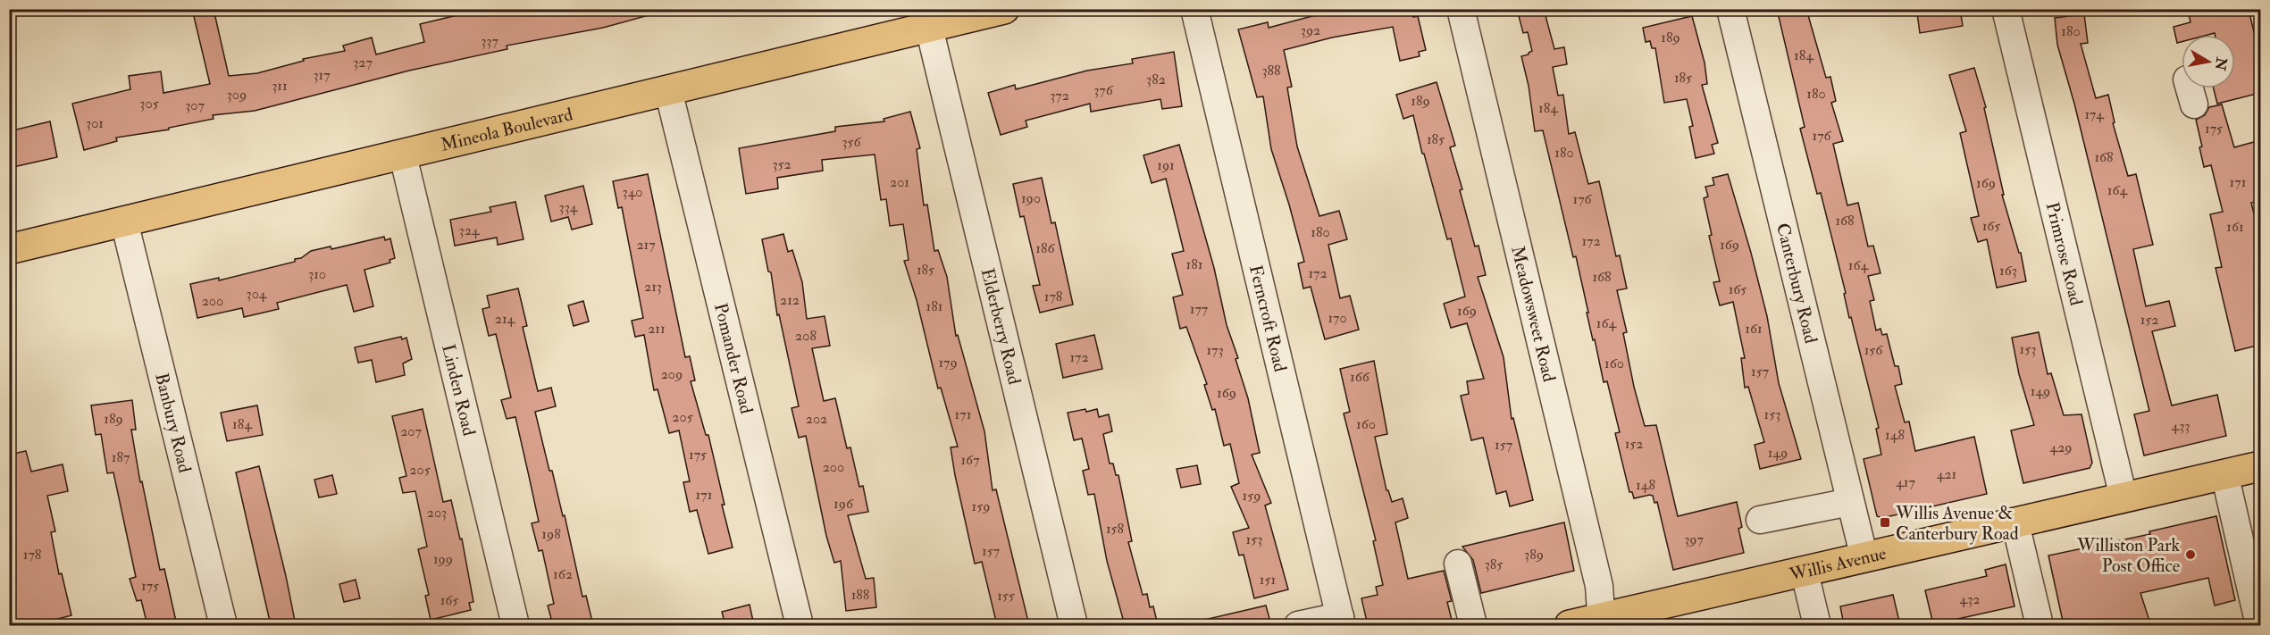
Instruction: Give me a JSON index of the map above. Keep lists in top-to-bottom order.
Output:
{
  "streets": {
    "main road": ["Mineola Boulevard", "Willis Avenue"],
    "street": [
      "Primrose Road",
      "Canterbury Road",
      "Meadowsweet Road",
      "Ferncroft Road",
      "Elderberry Road",
      "Pomander Road",
      "Linden Road",
      "Banbury Road"
    ]
  },
  "crossings": [
    ["Mineola Boulevard", "Elderberry Road"],
    ["Mineola Boulevard", "Pomander Road"],
    ["Mineola Boulevard", "Linden Road"],
    ["Mineola Boulevard", "Banbury Road"],
    ["Primrose Road", "Willis Avenue"],
    ["Canterbury Road", "Willis Avenue"],
    ["Meadowsweet Road", "Willis Avenue"]
  ],
  "places": {
    "transit": ["Willis Avenue & Canterbury Road"],
    "other": ["Williston Park Post Office"]
  },
  "house_numbers": [
    "392",
    "180",
    "189",
    "337",
    "184",
    "327",
    "388",
    "317",
    "185",
    "382",
    "311",
    "376",
    "180",
    "309",
    "372",
    "189",
    "305",
    "307",
    "184",
    "174",
    "301",
    "175",
    "176",
    "185",
    "356",
    "180",
    "168",
    "352",
    "191",
    "201",
    "171",
    "169",
    "164",
    "340",
    "190",
    "176",
    "334",
    "168",
    "165",
    "161",
    "324",
    "180",
    "172",
    "217",
    "169",
    "186",
    "181",
    "164",
    "185",
    "163",
    "172",
    "310",
    "168",
    "213",
    "165",
    "304",
    "178",
    "212",
    "200",
    "181",
    "177",
    "169",
    "170",
    "214",
    "152",
    "164",
    "211",
    "161",
    "208",
    "153",
    "173",
    "156",
    "172",
    "179",
    "160",
    "157",
    "209",
    "166",
    "149",
    "169",
    "171",
    "153",
    "205",
    "189",
    "202",
    "184",
    "160",
    "433",
    "207",
    "148",
    "152",
    "157",
    "429",
    "149",
    "175",
    "187",
    "167",
    "200",
    "205",
    "421",
    "417",
    "148",
    "171",
    "159",
    "196",
    "159",
    "203",
    "158",
    "198",
    "153",
    "397",
    "157",
    "178",
    "389",
    "199",
    "385",
    "162",
    "151",
    "175",
    "188",
    "155",
    "432",
    "165"
  ],
  "north": "right"
}
